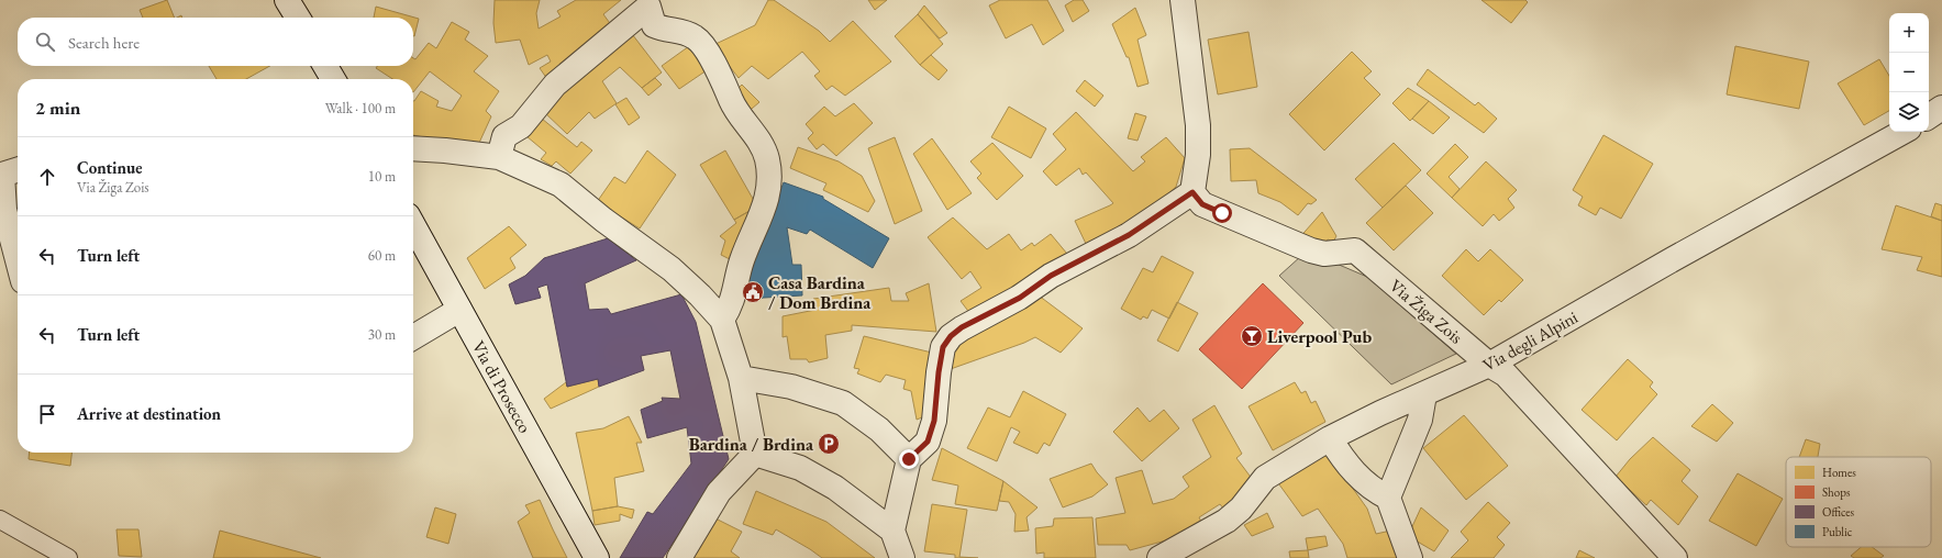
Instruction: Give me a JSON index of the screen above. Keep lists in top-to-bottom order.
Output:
{
  "streets": {
    "street": ["Via Žiga Zois", "Via degli Alpini", "Via di Prosecco"]
  },
  "crossings": [
    ["Via Žiga Zois", "Via degli Alpini"]
  ],
  "places": {
    "public building": ["Casa Bardina / Dom Brdina"],
    "bar": ["Liverpool Pub"],
    "parking": ["Bardina / Brdina"]
  },
  "legend": [
    "Homes",
    "Shops",
    "Offices",
    "Public"
  ],
  "page": {
    "map_buttons": ["+", "−"],
    "search": "Search here",
    "heading": ["2 min", "Walk · 100 m"],
    "list": [
      ["Continue", "Via Žiga Zois", "10 m"],
      ["Turn left", "60 m"],
      ["Turn left", "30 m"],
      "Arrive at destination"
    ]
  }
}
